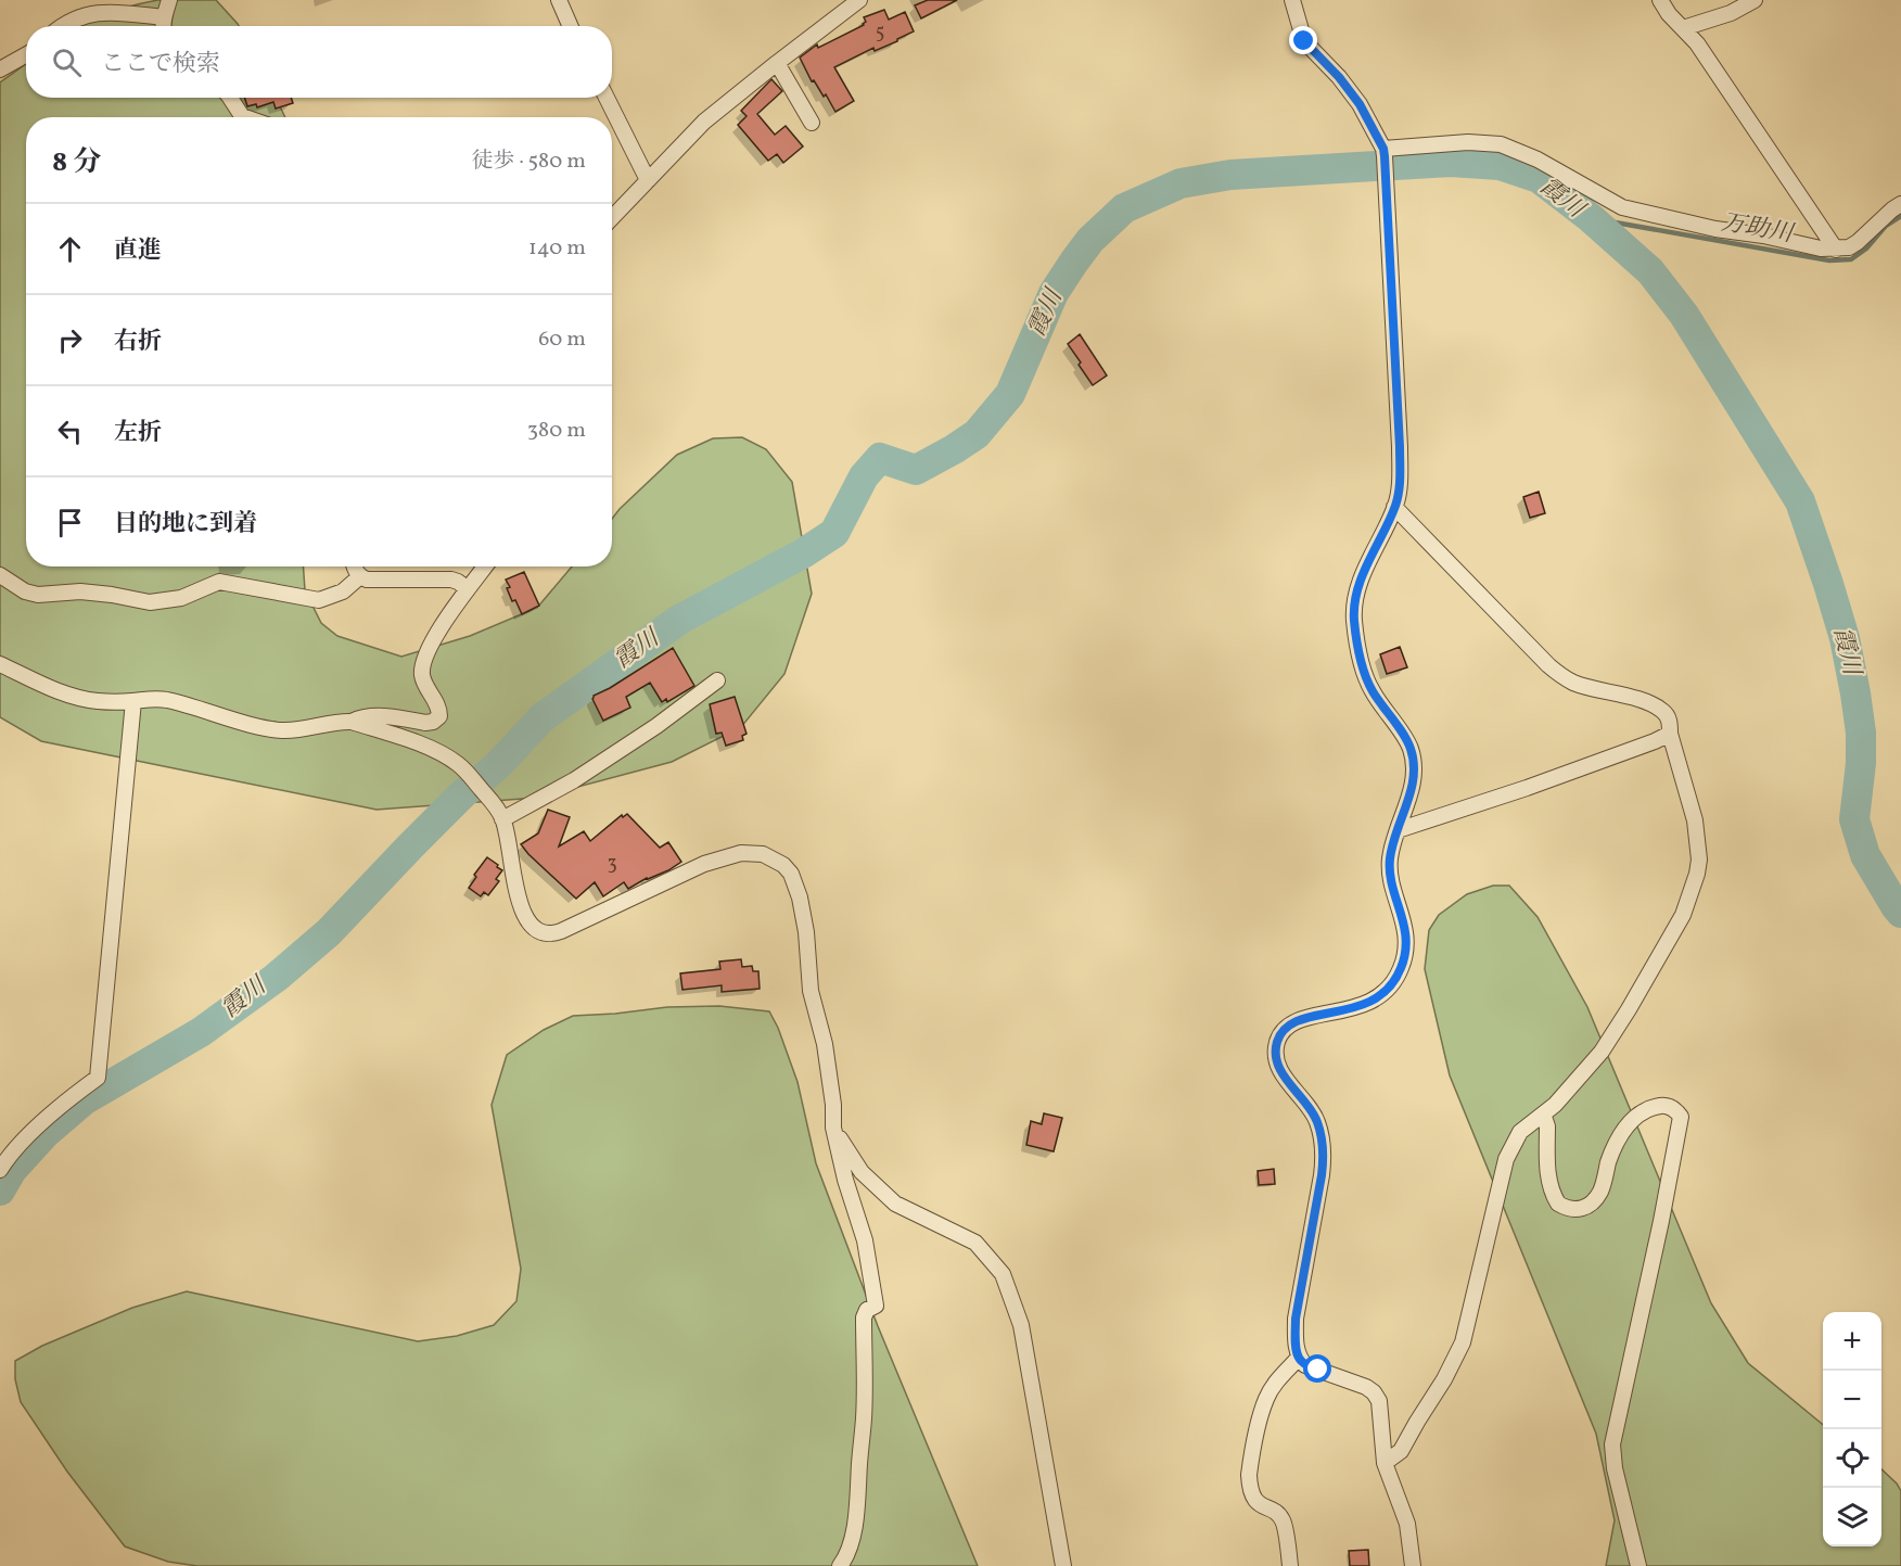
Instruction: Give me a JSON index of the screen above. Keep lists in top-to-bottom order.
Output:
{
  "water": ["霞川", "万助川"],
  "house_numbers": ["5", "3"],
  "page": {
    "search": "ここで検索",
    "heading": ["8 分", "徒歩 · 580 m"],
    "list": [
      ["直進", "140 m"],
      ["右折", "60 m"],
      ["左折", "380 m"],
      "目的地に到着"
    ],
    "map_buttons": ["+", "−"]
  }
}
